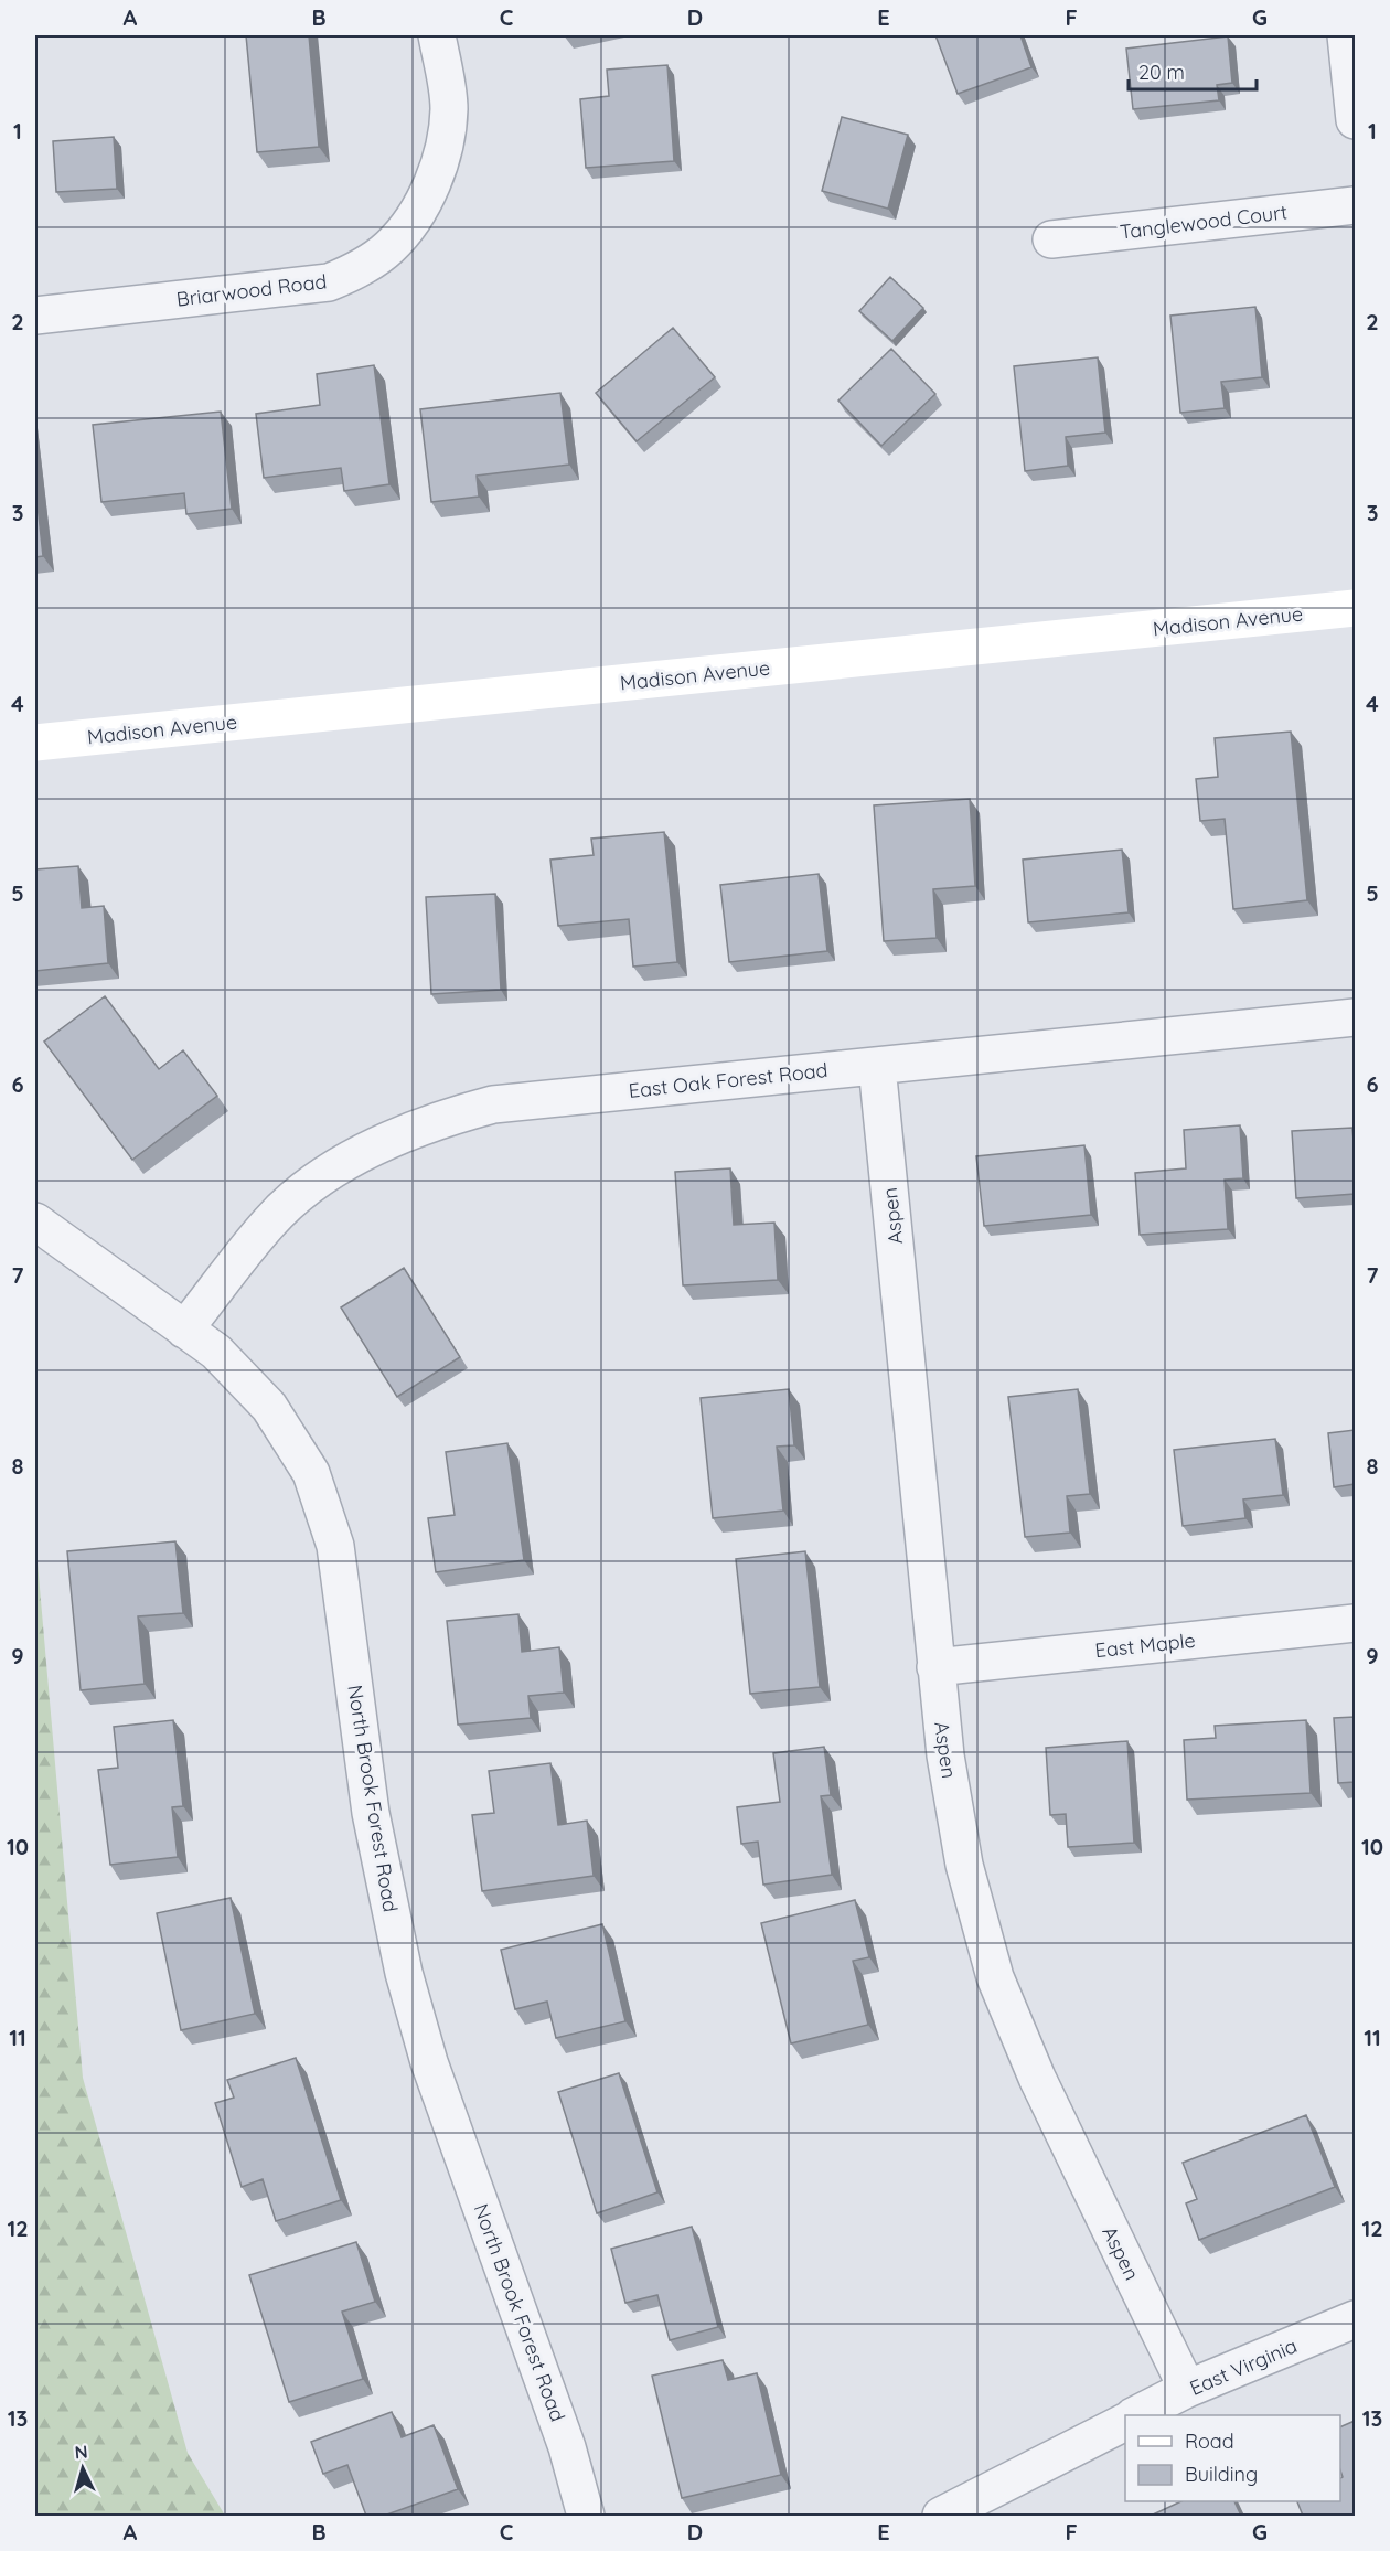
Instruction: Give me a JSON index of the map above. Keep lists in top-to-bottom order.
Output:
{
  "streets": {
    "main road": ["Madison Avenue"],
    "street": [
      "Tanglewood Court",
      "Briarwood Road",
      "East Oak Forest Road",
      "Aspen",
      "East Maple",
      "North Brook Forest Road",
      "East Virginia"
    ]
  },
  "crossings": [
    ["East Oak Forest Road", "Aspen"],
    ["East Oak Forest Road", "North Brook Forest Road"],
    ["Aspen", "East Maple"],
    ["Aspen", "East Virginia"]
  ],
  "legend": ["Road", "Building"],
  "scale_bar": "20 m",
  "north": "top",
  "grid": {
    "columns": [
      "A",
      "B",
      "C",
      "D",
      "E",
      "F",
      "G"
    ],
    "rows": [
      "1",
      "2",
      "3",
      "4",
      "5",
      "6",
      "7",
      "8",
      "9",
      "10",
      "11",
      "12",
      "13"
    ]
  }
}
